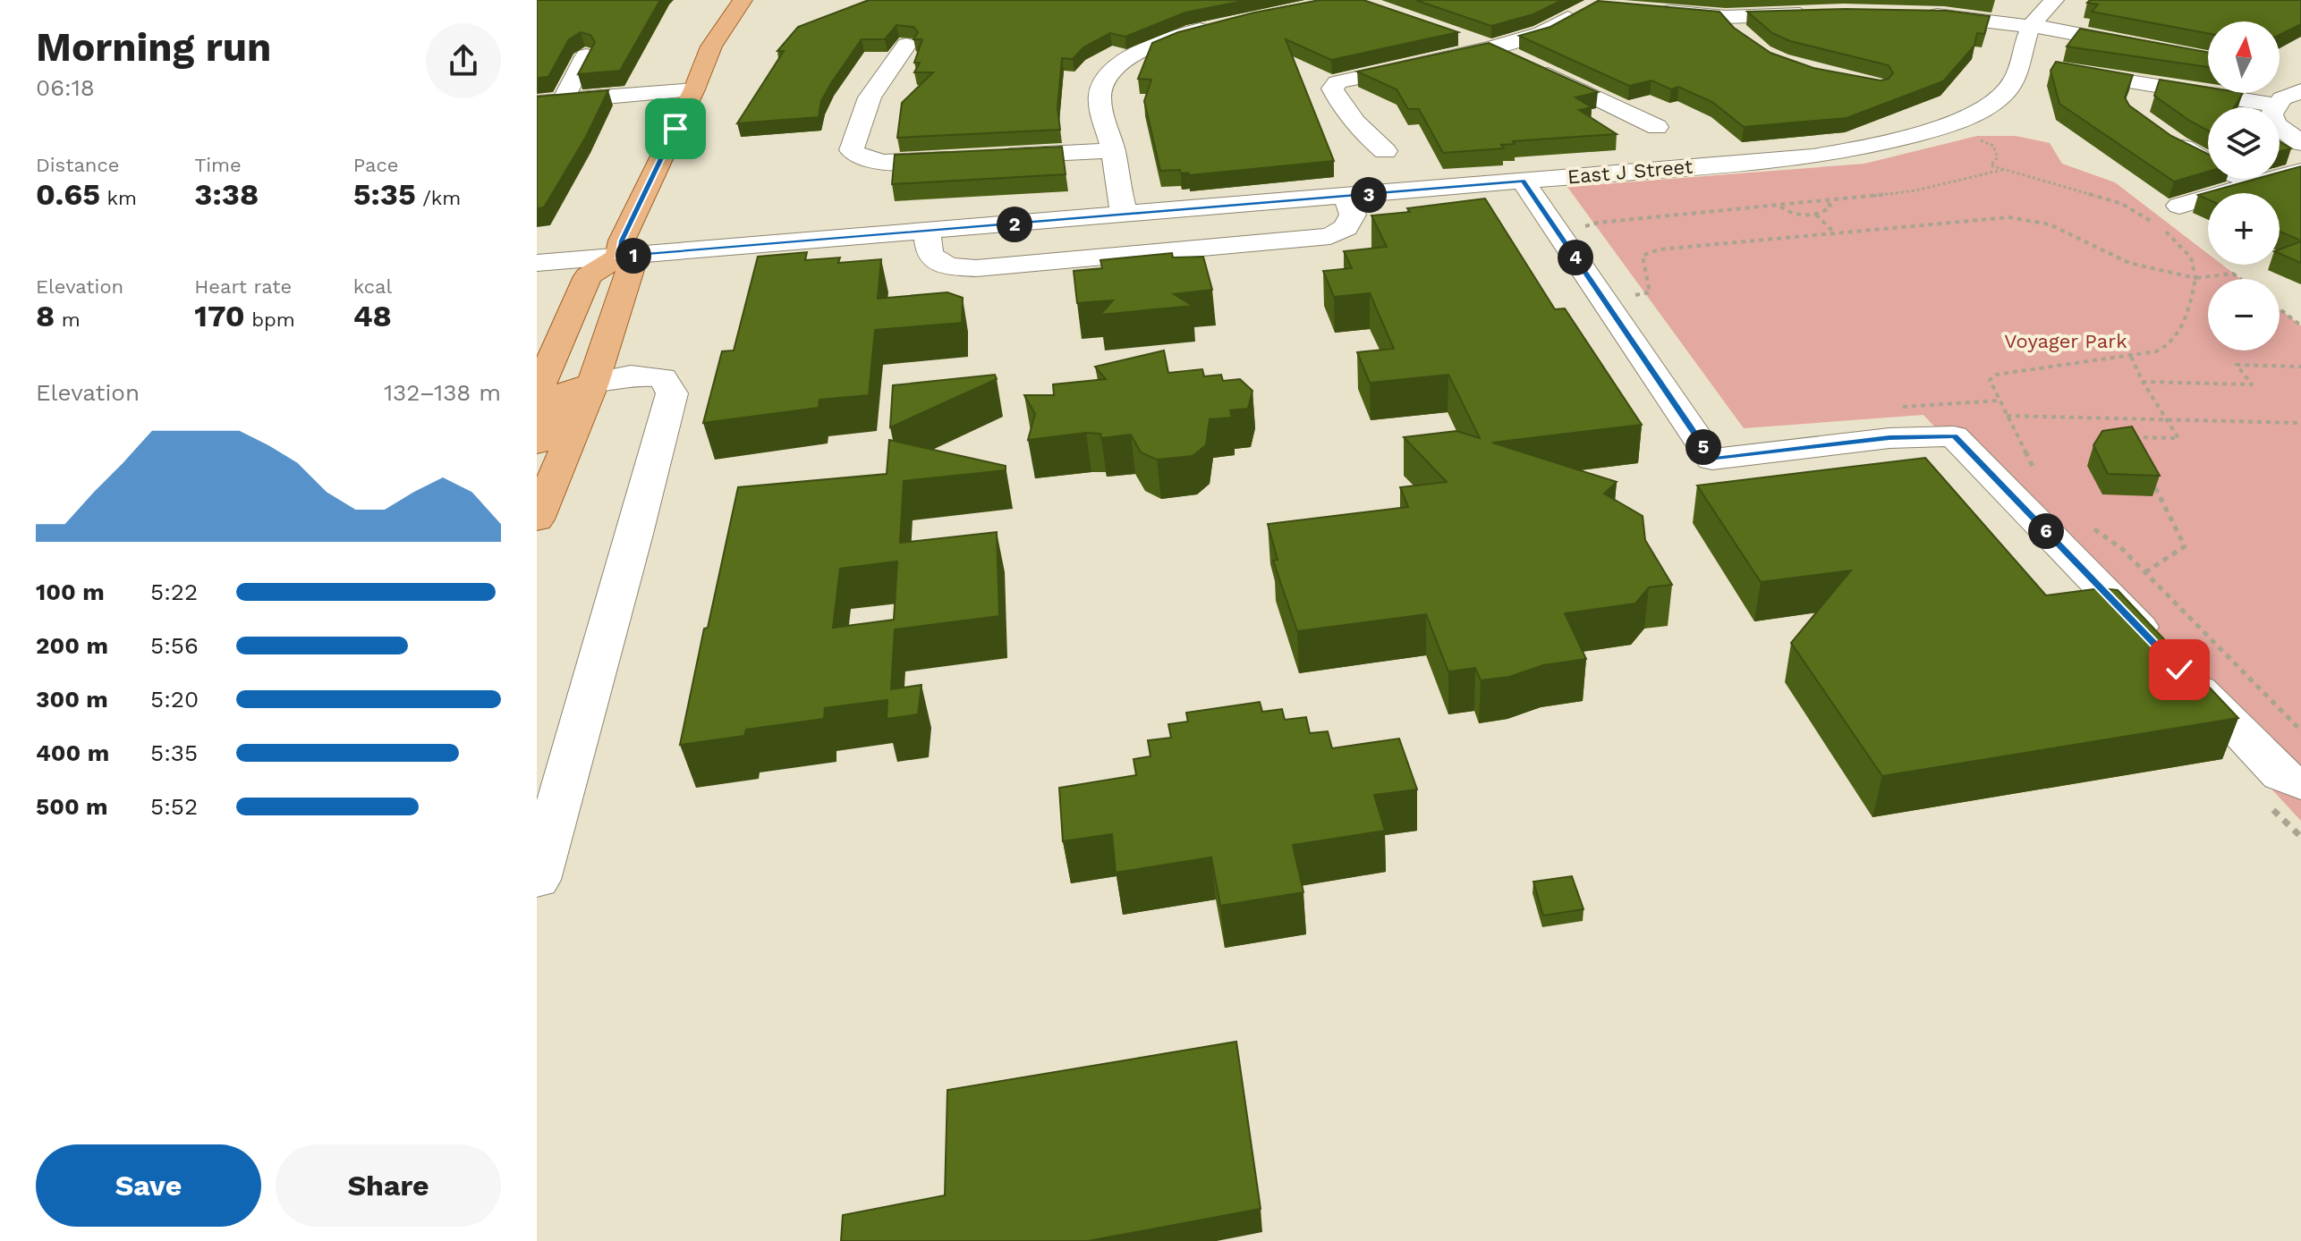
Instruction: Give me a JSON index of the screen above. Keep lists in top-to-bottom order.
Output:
{
  "streets": {
    "street": ["East J Street"]
  },
  "parks": ["Voyager Park"],
  "north": "top",
  "page": {
    "heading": ["Morning run", "06:18"],
    "map_buttons": ["+", "−"],
    "stats": [
      ["Distance", "0.65 km"],
      ["Time", "3:38"],
      ["Pace", "5:35 /km"],
      ["Elevation", "8 m"],
      ["Heart rate", "170 bpm"],
      ["kcal", "48"]
    ],
    "pins": [
      "3",
      "2",
      "1",
      "4",
      "5",
      "6"
    ],
    "chart": ["Elevation", "132–138 m"],
    "list": [
      {
        "name": "100 m",
        "note": "5:22"
      },
      {
        "name": "200 m",
        "note": "5:56"
      },
      {
        "name": "300 m",
        "note": "5:20"
      },
      {
        "name": "400 m",
        "note": "5:35"
      },
      {
        "name": "500 m",
        "note": "5:52"
      }
    ],
    "buttons": ["Save", "Share"]
  }
}
